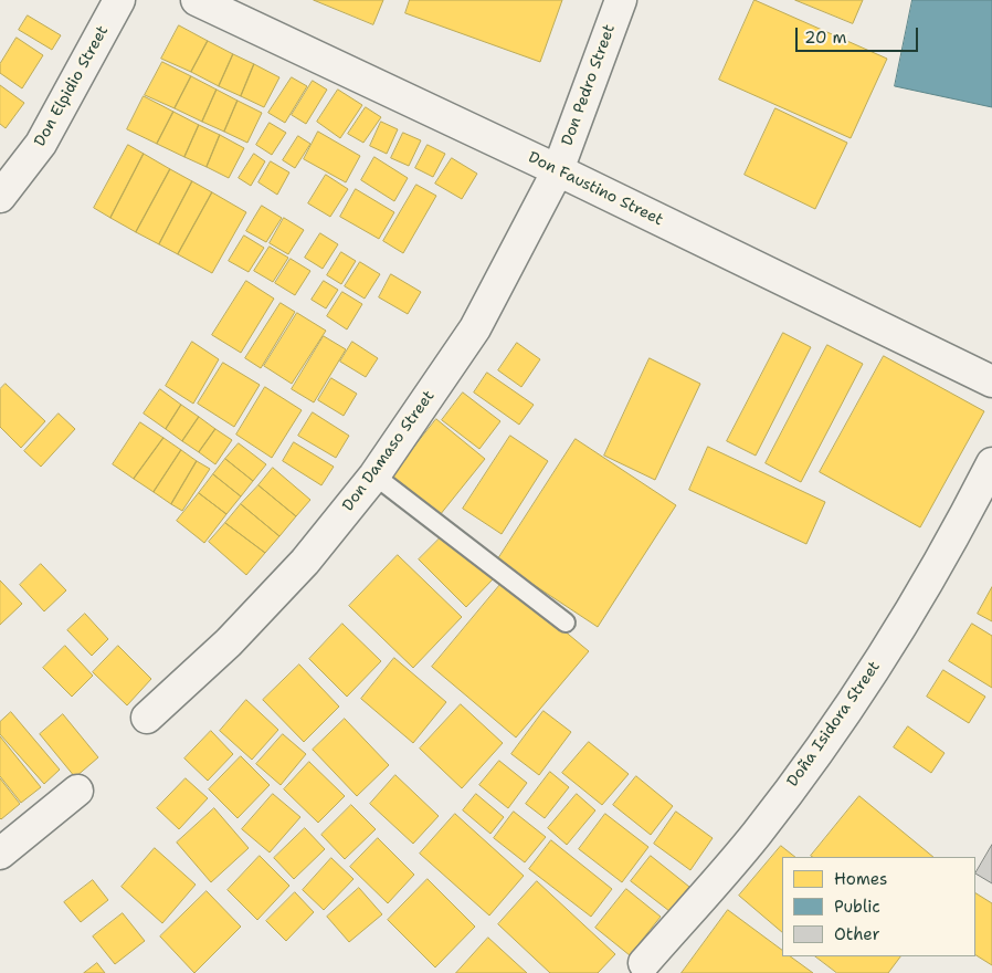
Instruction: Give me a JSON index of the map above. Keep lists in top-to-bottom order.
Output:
{
  "streets": {
    "street": [
      "Don Pedro Street",
      "Don Elpidio Street",
      "Don Faustino Street",
      "Don Damaso Street",
      "Doña Isidora Street"
    ]
  },
  "crossings": [
    ["Don Pedro Street", "Don Faustino Street"],
    ["Don Pedro Street", "Don Damaso Street"],
    ["Don Faustino Street", "Don Damaso Street"]
  ],
  "legend": ["Homes", "Public", "Other"],
  "scale_bar": "20 m"
}
